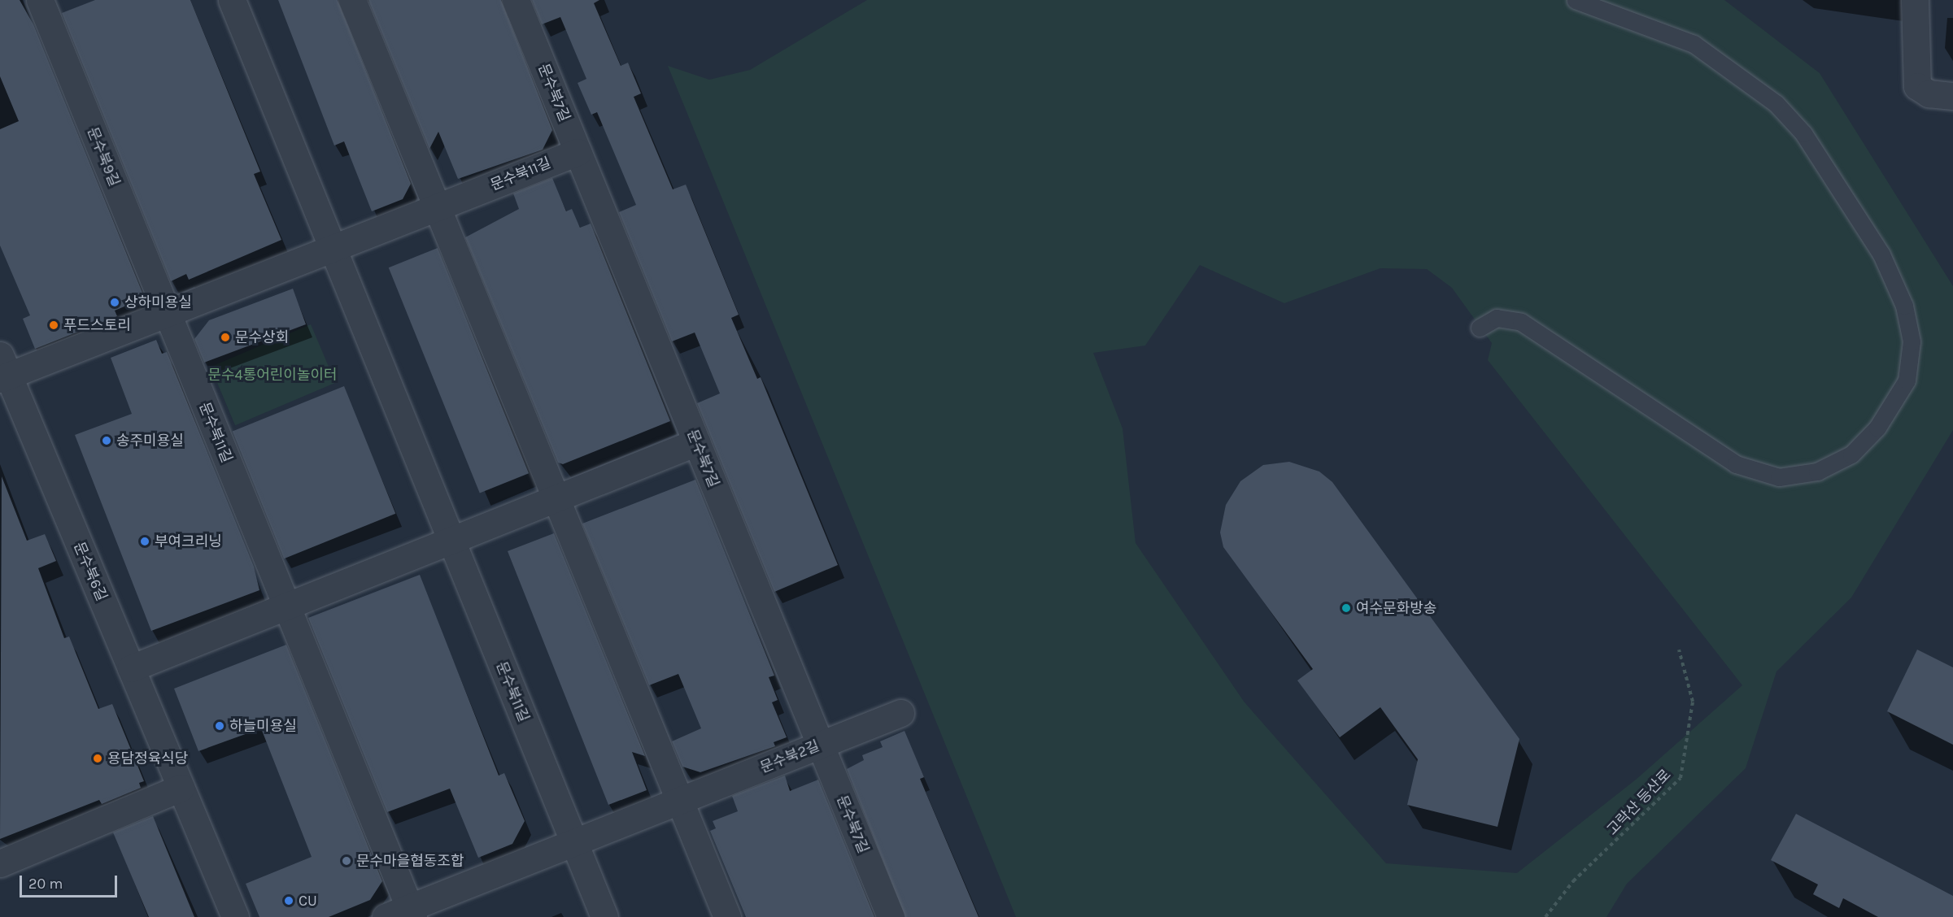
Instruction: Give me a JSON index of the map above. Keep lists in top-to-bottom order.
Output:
{
  "streets": {
    "street": [
      "문수북7길",
      "문수북9길",
      "문수북11길",
      "문수북6길",
      "문수북2길"
    ],
    "path": ["고락산 등산로"]
  },
  "crossings": [
    ["문수북7길", "문수북11길"],
    ["문수북7길", "문수북2길"],
    ["문수북9길", "문수북11길"],
    ["문수북11길", "문수북6길"],
    ["문수북11길", "문수북2길"]
  ],
  "parks": ["문수4통어린이놀이터"],
  "places": [
    "상하미용실",
    "푸드스토리",
    "문수상회",
    "송주미용실",
    "부여크리닝",
    "여수문화방송",
    "하늘미용실",
    "용담정육식당",
    "문수마을협동조합",
    "CU"
  ],
  "scale_bar": "20 m"
}
